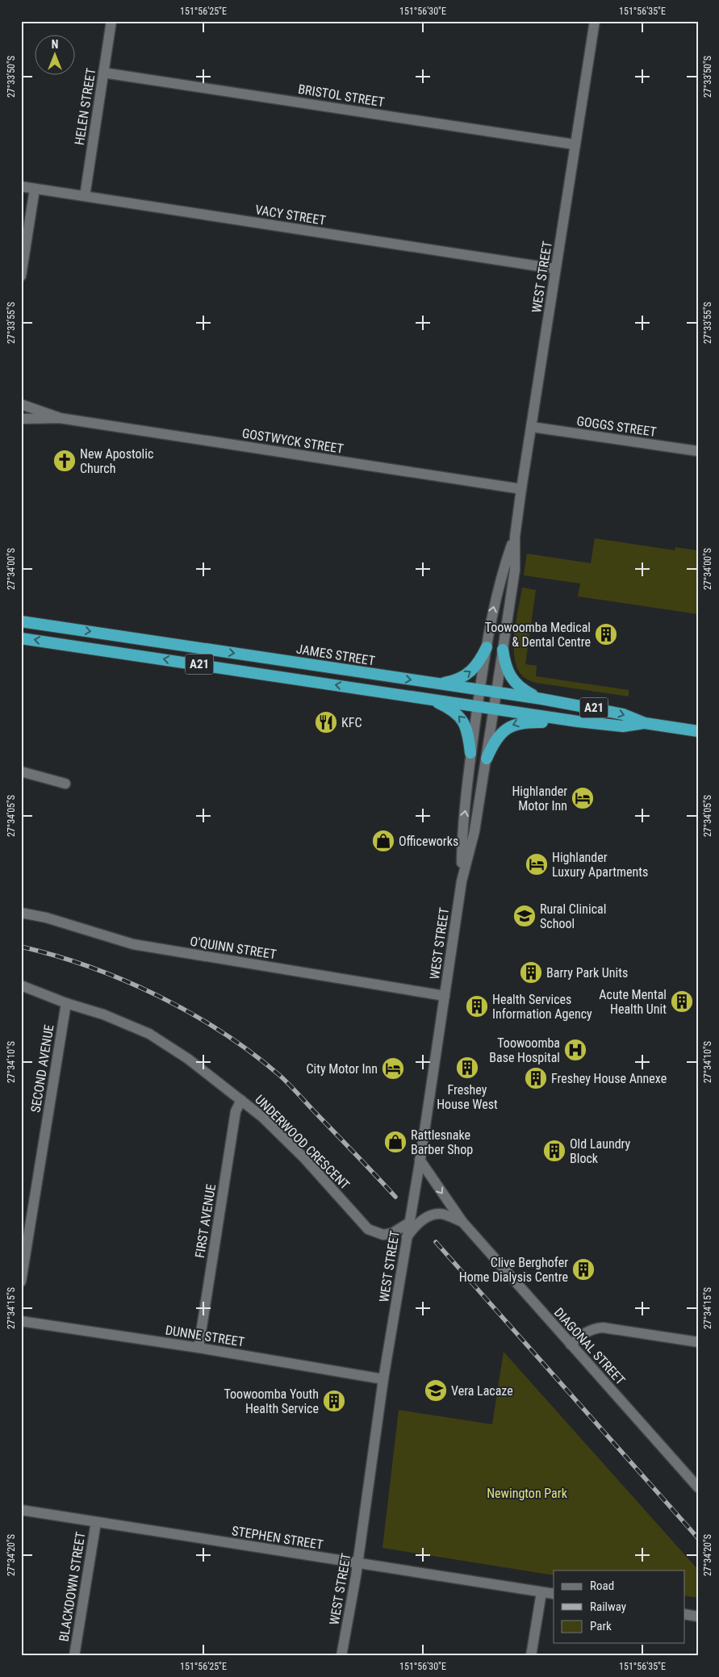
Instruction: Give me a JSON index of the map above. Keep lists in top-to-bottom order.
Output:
{
  "streets": {
    "highway": ["JAMES STREET", "A21"],
    "street": [
      "BRISTOL STREET",
      "HELEN STREET",
      "VACY STREET",
      "WEST STREET",
      "GOGGS STREET",
      "GOSTWYCK STREET",
      "O'QUINN STREET",
      "SECOND AVENUE",
      "UNDERWOOD CRESCENT",
      "FIRST AVENUE",
      "DUNNE STREET",
      "DIAGONAL STREET",
      "STEPHEN STREET",
      "BLACKDOWN STREET"
    ]
  },
  "crossings": [
    ["BRISTOL STREET", "HELEN STREET"],
    ["BRISTOL STREET", "WEST STREET"],
    ["HELEN STREET", "VACY STREET"],
    ["VACY STREET", "WEST STREET"],
    ["WEST STREET", "GOGGS STREET"],
    ["WEST STREET", "GOSTWYCK STREET"],
    ["WEST STREET", "JAMES STREET"],
    ["WEST STREET", "O'QUINN STREET"],
    ["WEST STREET", "UNDERWOOD CRESCENT"],
    ["WEST STREET", "DUNNE STREET"],
    ["WEST STREET", "DIAGONAL STREET"],
    ["WEST STREET", "STEPHEN STREET"],
    ["SECOND AVENUE", "UNDERWOOD CRESCENT"],
    ["UNDERWOOD CRESCENT", "FIRST AVENUE"],
    ["FIRST AVENUE", "DUNNE STREET"],
    ["STEPHEN STREET", "BLACKDOWN STREET"]
  ],
  "parks": ["Newington Park"],
  "places": {
    "church": ["New Apostolic Church"],
    "building": [
      "Toowoomba Medical & Dental Centre",
      "Barry Park Units",
      "Acute Mental Health Unit",
      "Health Services Information Agency",
      "Freshey House West",
      "Freshey House Annexe",
      "Old Laundry Block",
      "Clive Berghofer Home Dialysis Centre",
      "Toowoomba Youth Health Service"
    ],
    "restaurant": ["KFC"],
    "hotel": ["Highlander Motor Inn", "Highlander Luxury Apartments", "City Motor Inn"],
    "shop": ["Officeworks", "Rattlesnake Barber Shop"],
    "school or university": ["Rural Clinical School", "Vera Lacaze"],
    "hospital": ["Toowoomba Base Hospital"]
  },
  "legend": ["Road", "Railway", "Park"],
  "north": "top",
  "coordinates": [
    "151°56'25\"E",
    "151°56'30\"E",
    "151°56'35\"E",
    "27°33'50\"S",
    "27°33'55\"S",
    "27°34'00\"S",
    "27°34'05\"S",
    "27°34'10\"S",
    "27°34'15\"S",
    "27°34'20\"S"
  ]
}
